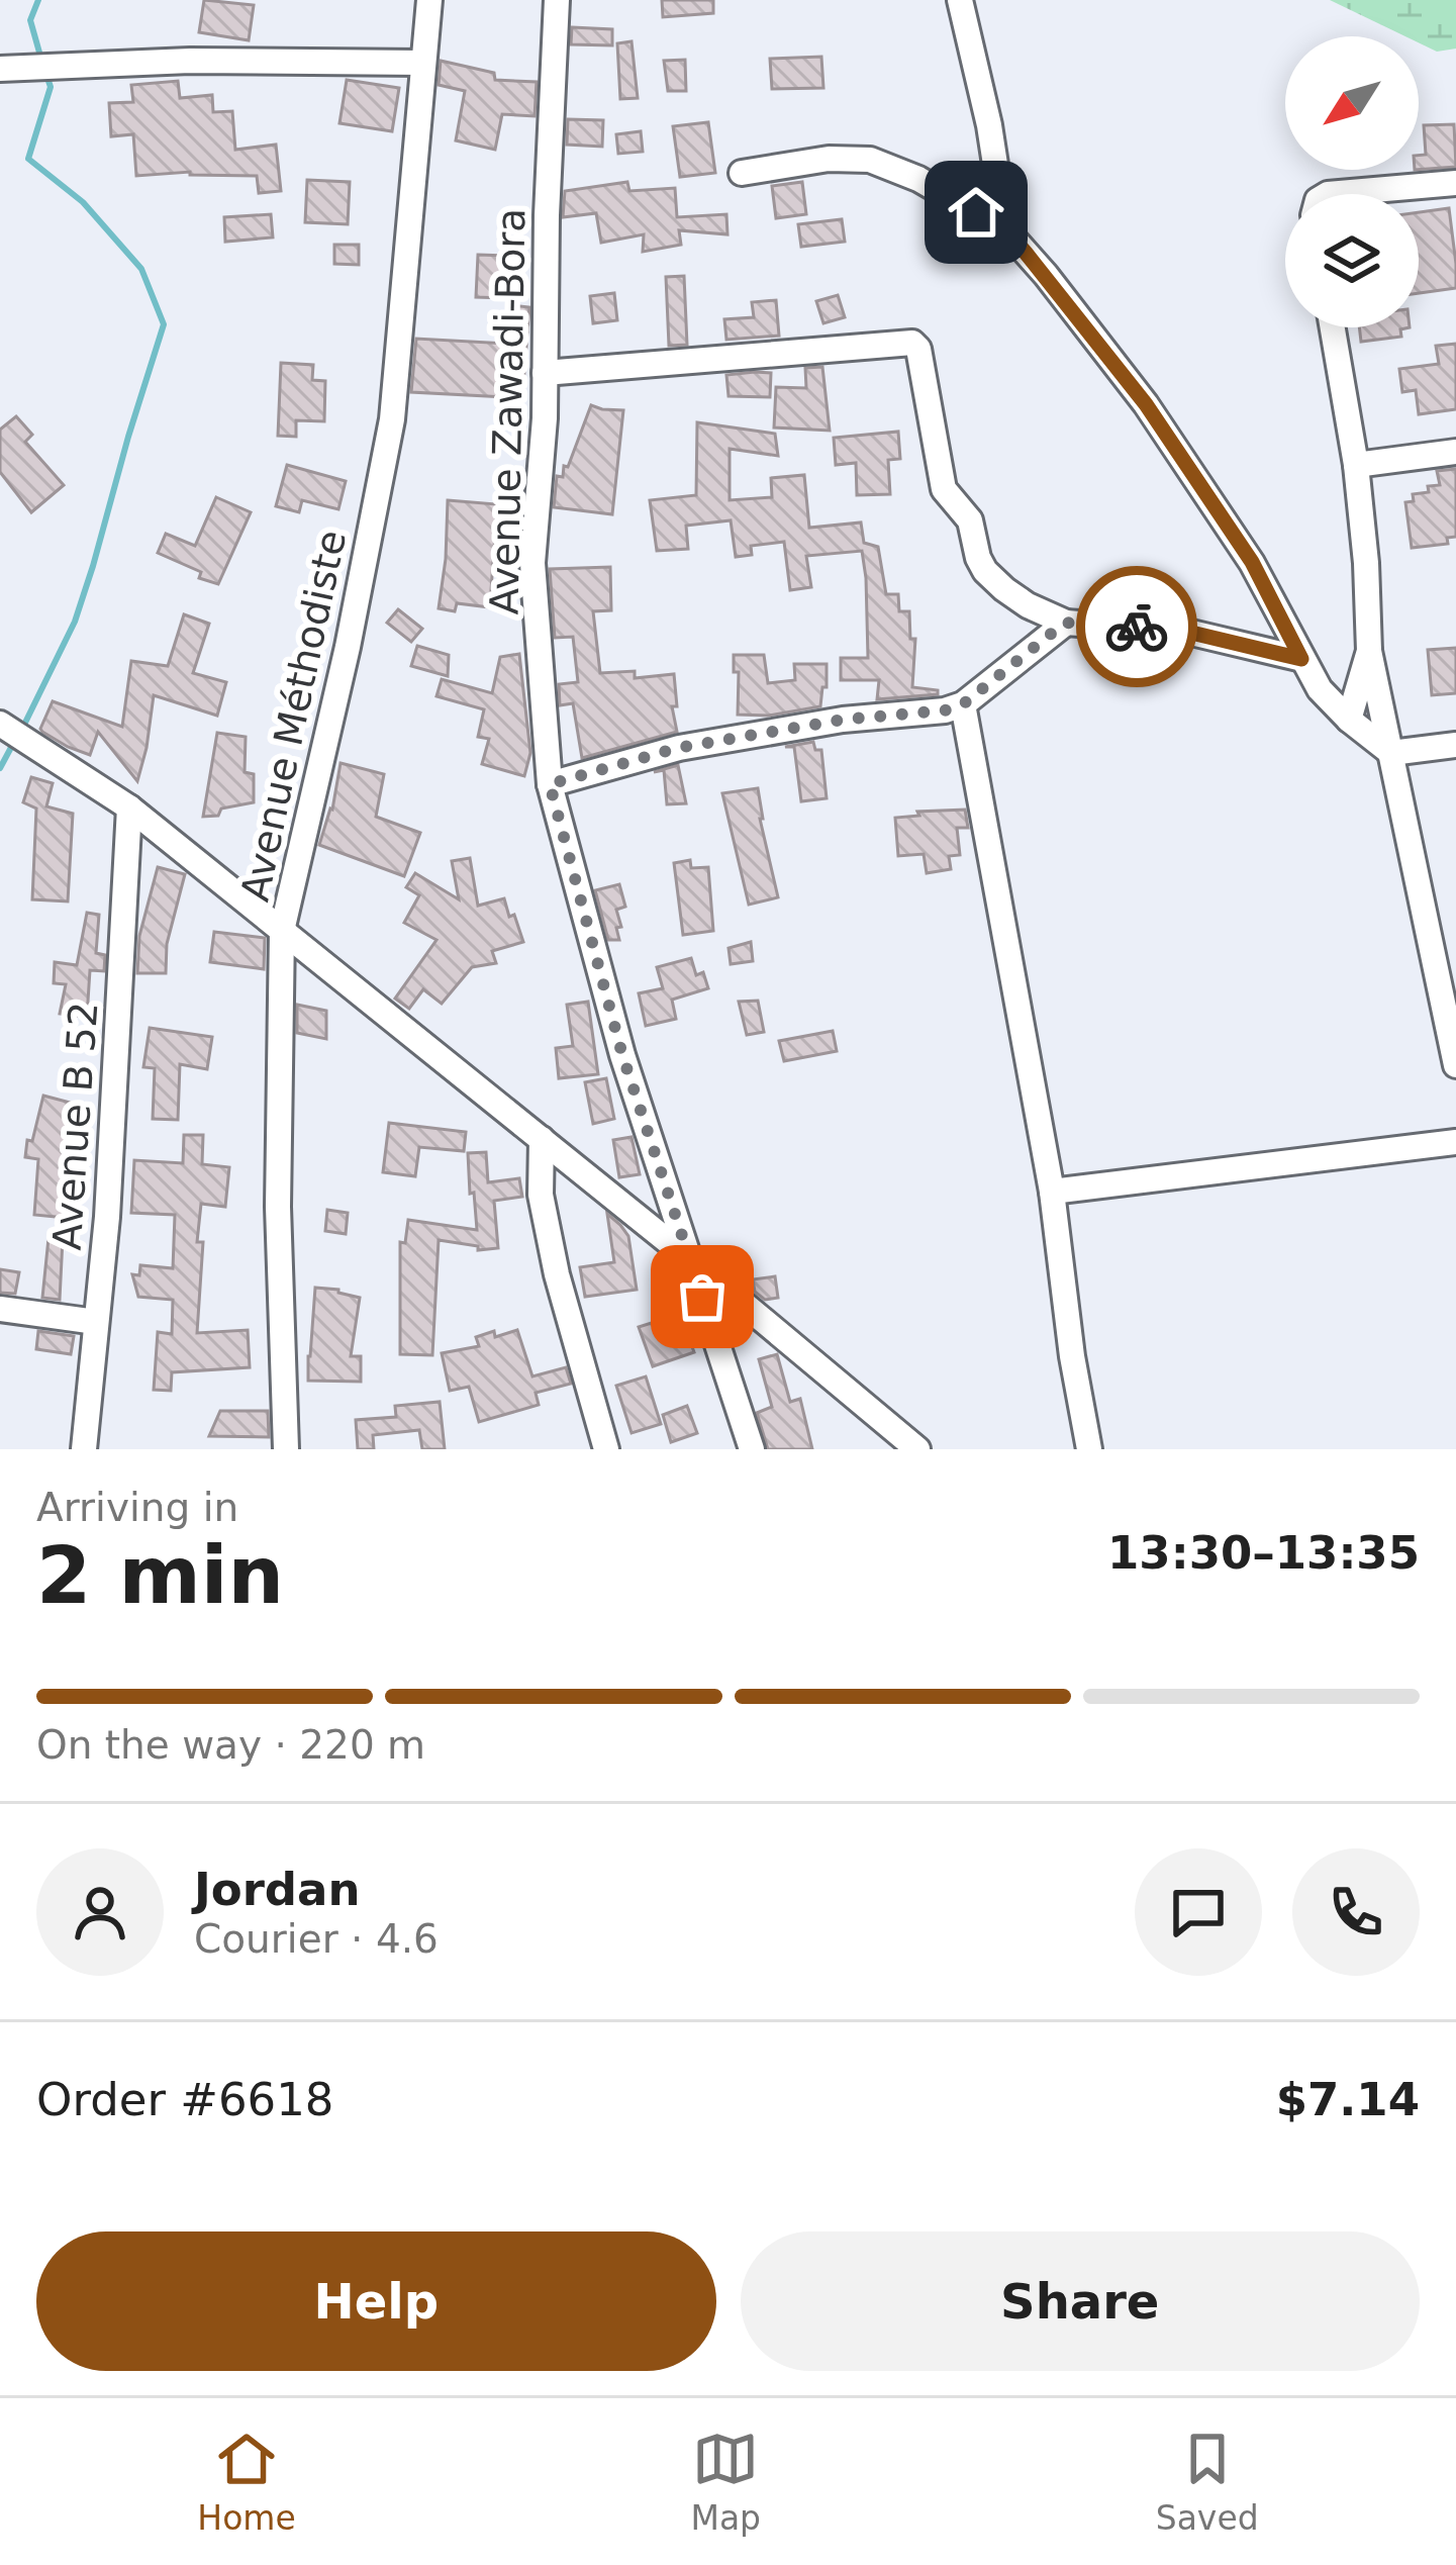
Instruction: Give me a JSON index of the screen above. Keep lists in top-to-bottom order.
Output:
{
  "streets": {
    "street": ["Avenue Zawadi-Bora", "Avenue Méthodiste", "Avenue B 52"]
  },
  "north": "bottom left",
  "page": {
    "heading": ["2 min", "Arriving in", "13:30–13:35"],
    "panel": [
      "Jordan",
      "Courier · 4.6",
      "Order #6618",
      "$7.14"
    ],
    "bar": "On the way · 220 m",
    "buttons": ["Help", "Share"],
    "tabs": ["Home", "Map", "Saved"]
  }
}
